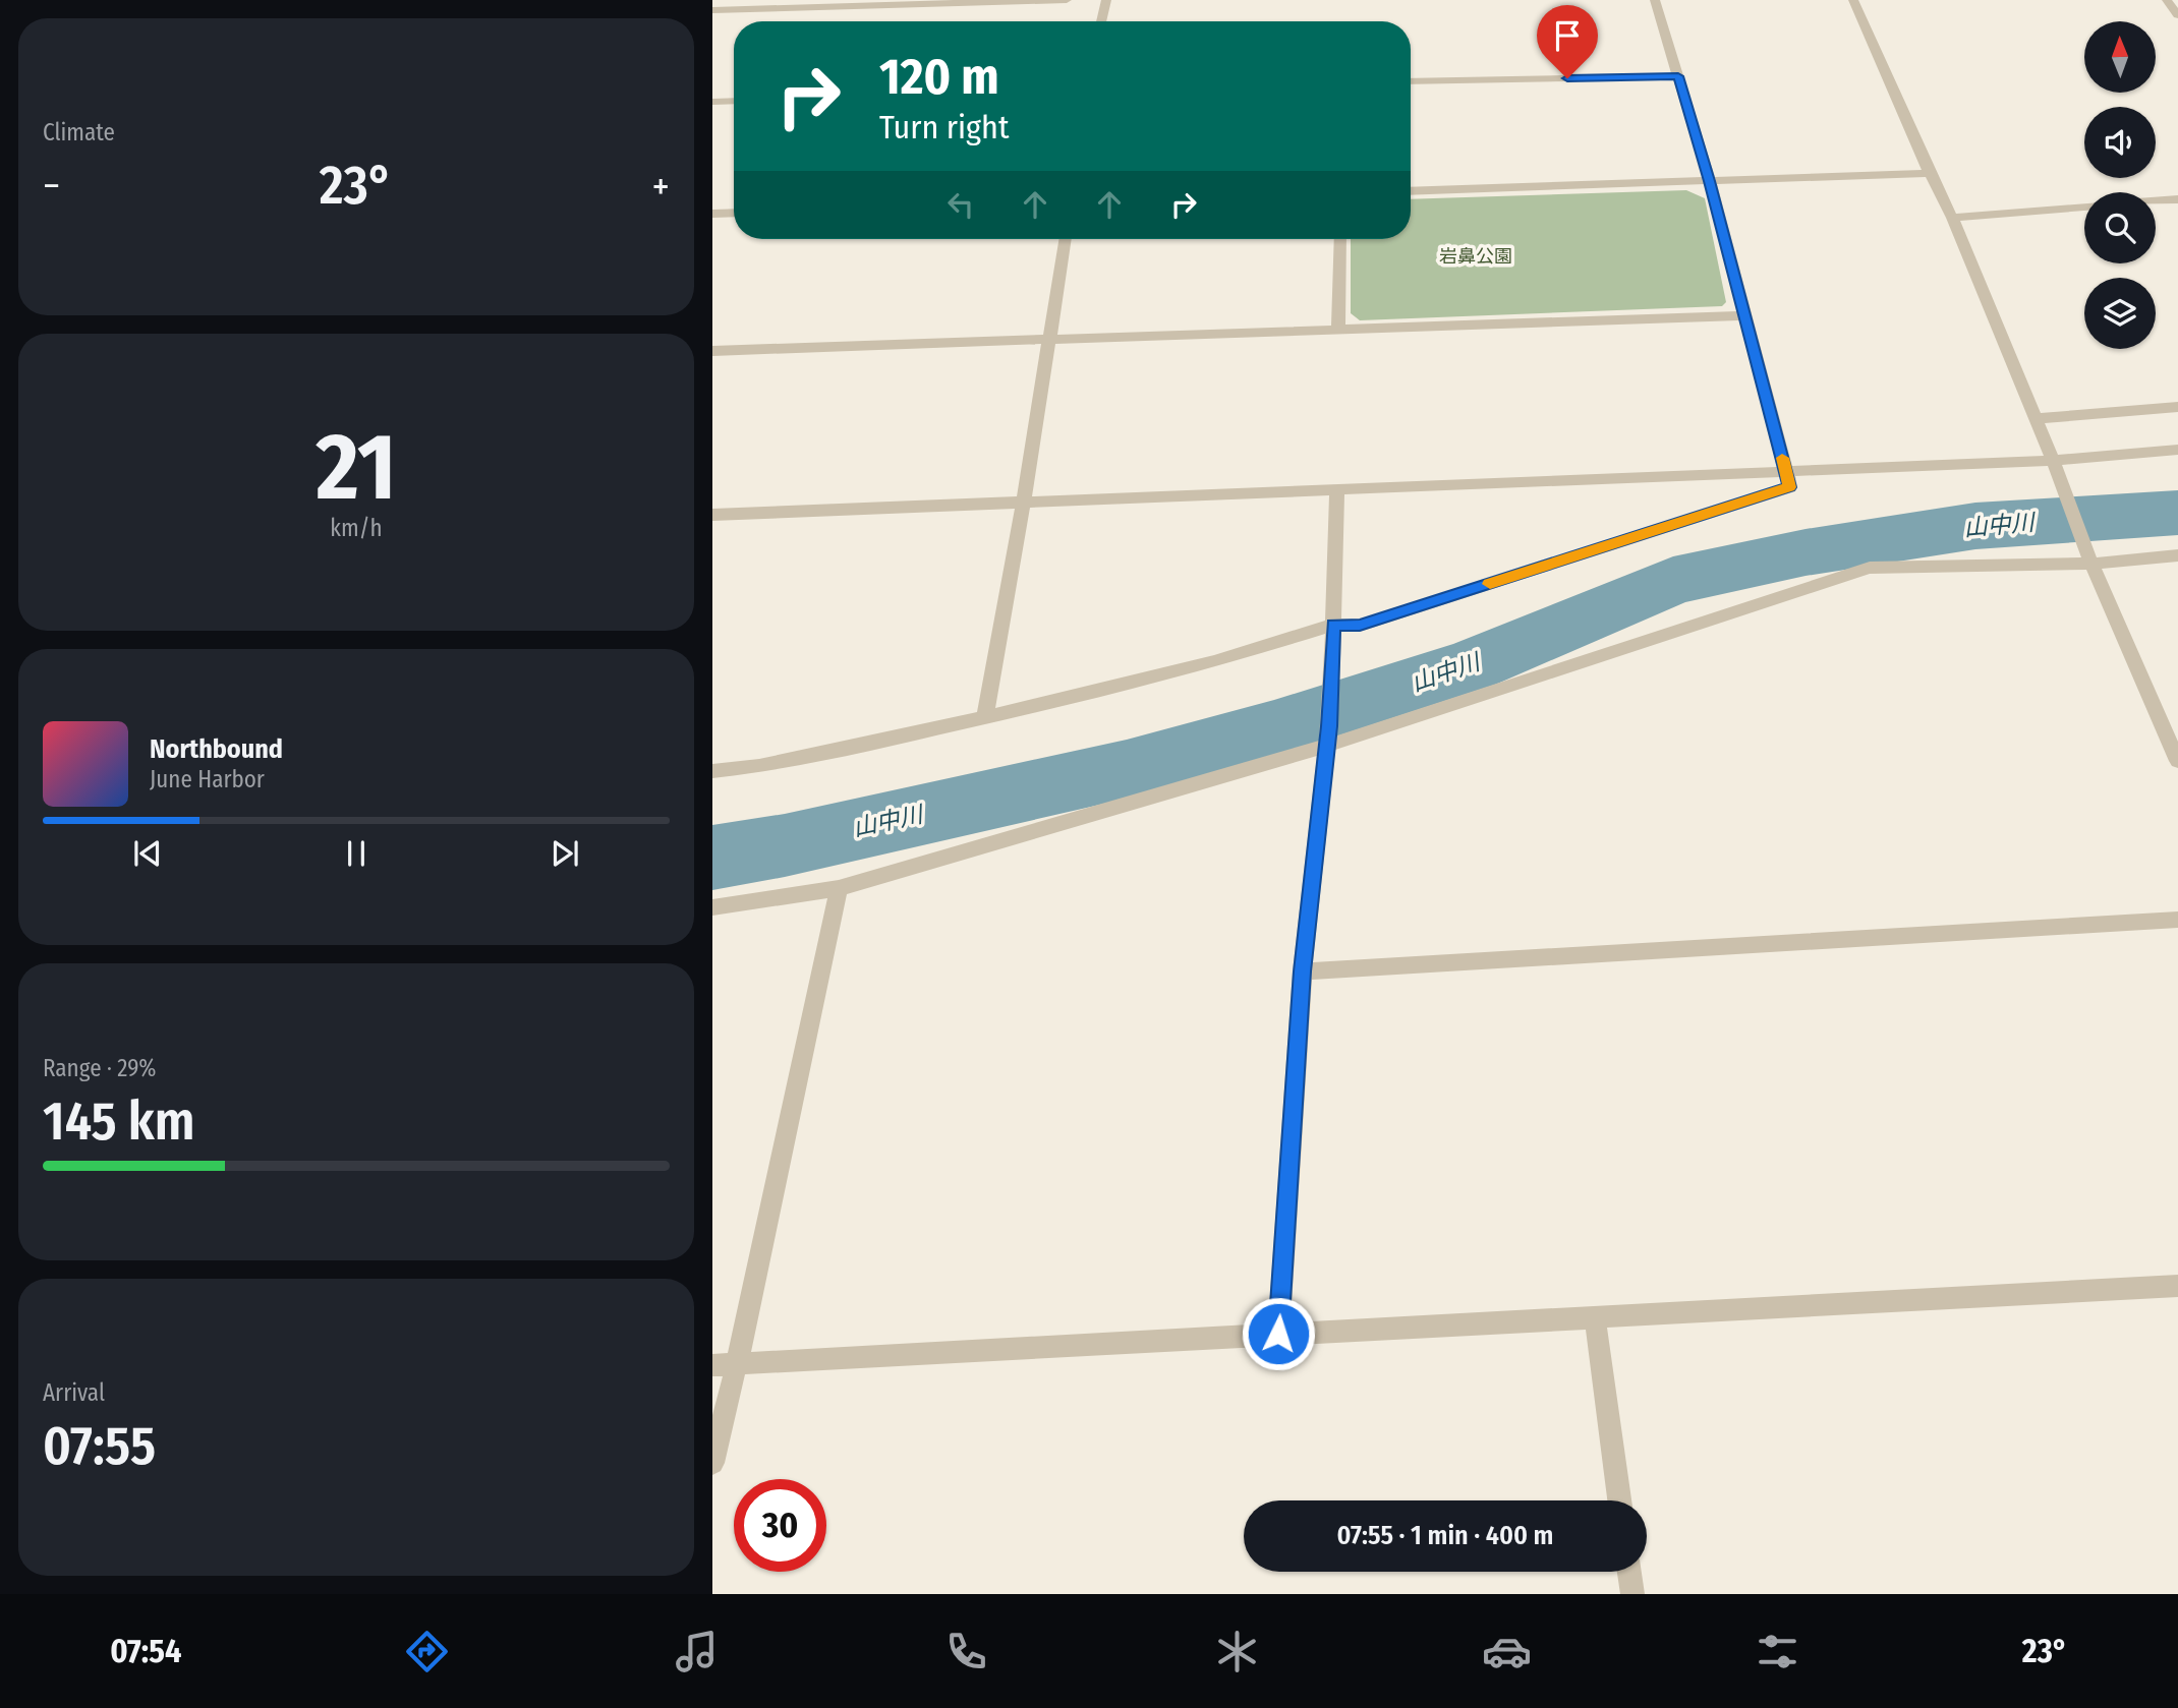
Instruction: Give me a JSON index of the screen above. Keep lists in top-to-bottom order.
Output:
{
  "water": ["山中川"],
  "parks": ["岩鼻公園"],
  "north": "top",
  "page": {
    "tile": [
      "Climate",
      ["21", "km/h"],
      ["Range · 29%", "145 km"],
      ["Arrival", "07:55"]
    ],
    "turn": ["120 m", "Turn right"],
    "heat": ["−", "23°", "+"],
    "song": ["Northbound", "June Harbor"],
    "limit": "30",
    "trip": "07:55 · 1 min · 400 m",
    "tabs": ["07:54", "23°"]
  }
}
